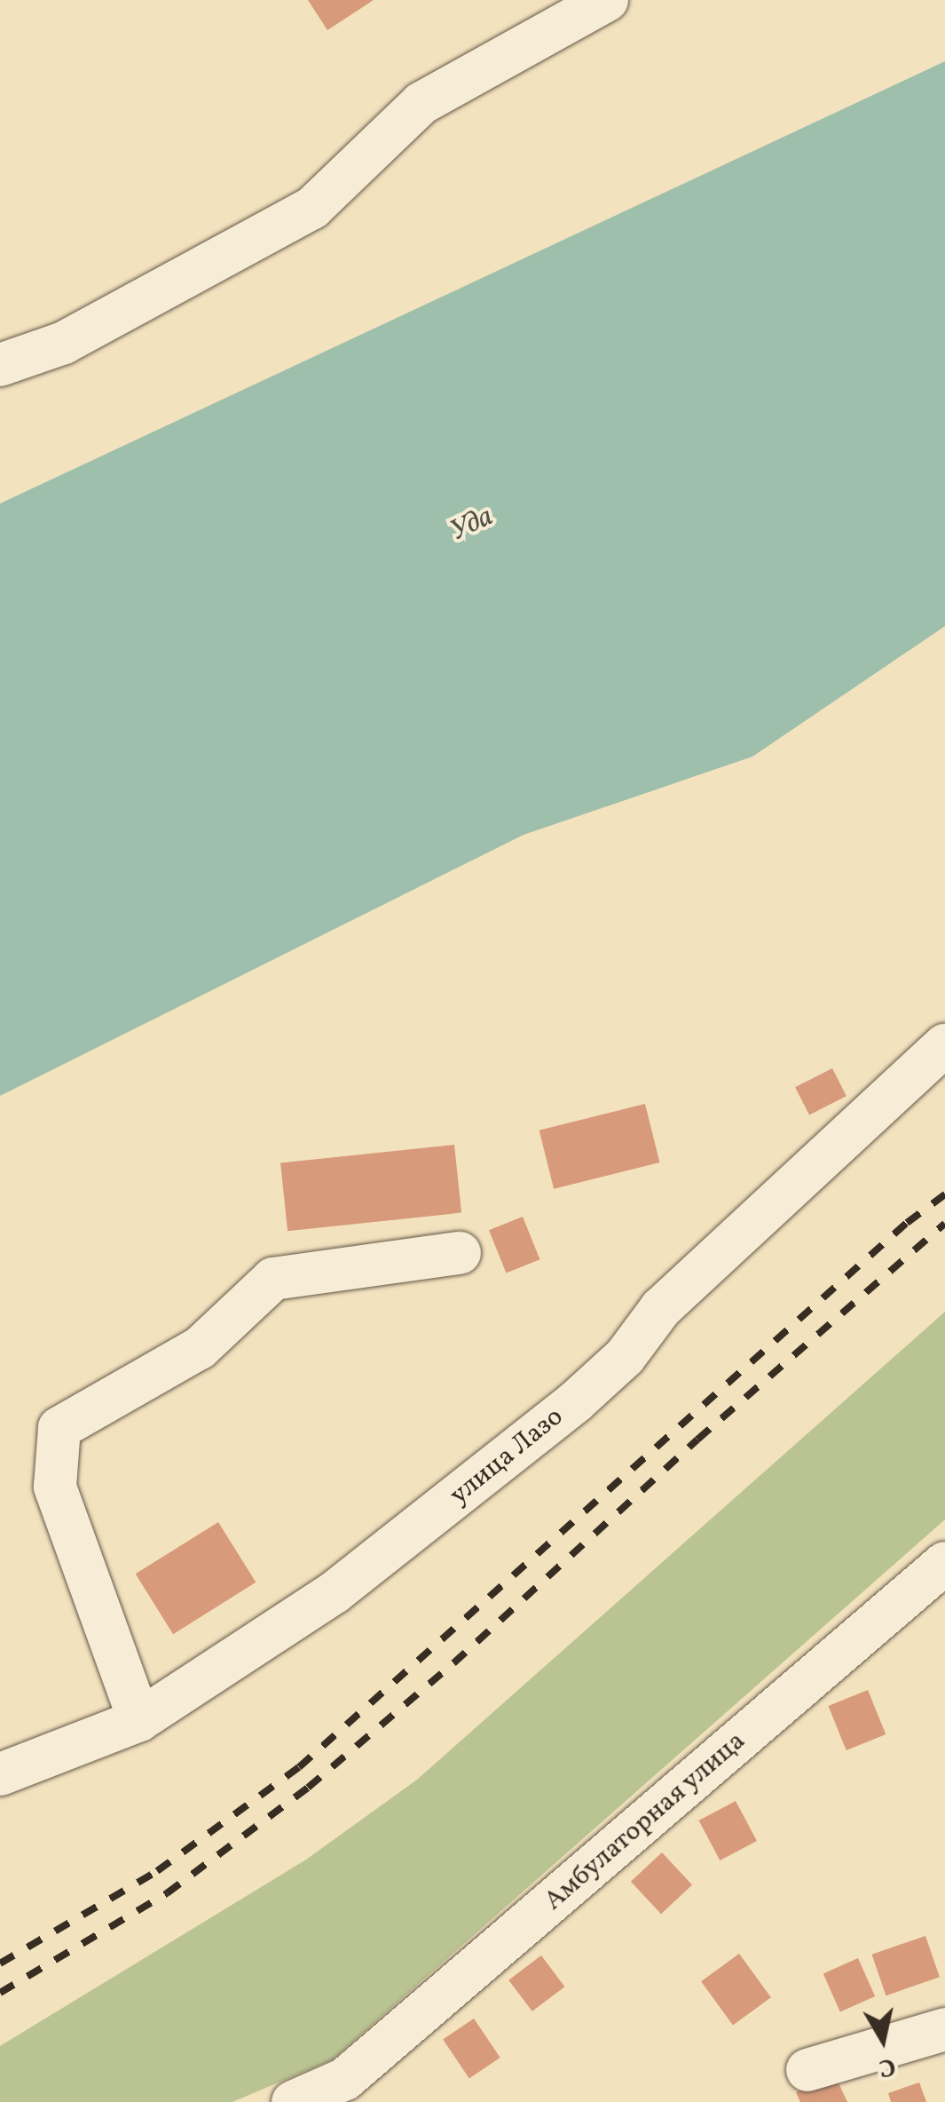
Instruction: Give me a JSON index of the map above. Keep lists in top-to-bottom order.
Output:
{
  "streets": {
    "street": ["улица Лазо", "Амбулаторная улица"]
  },
  "water": ["Уда"],
  "north": "bottom"
}
